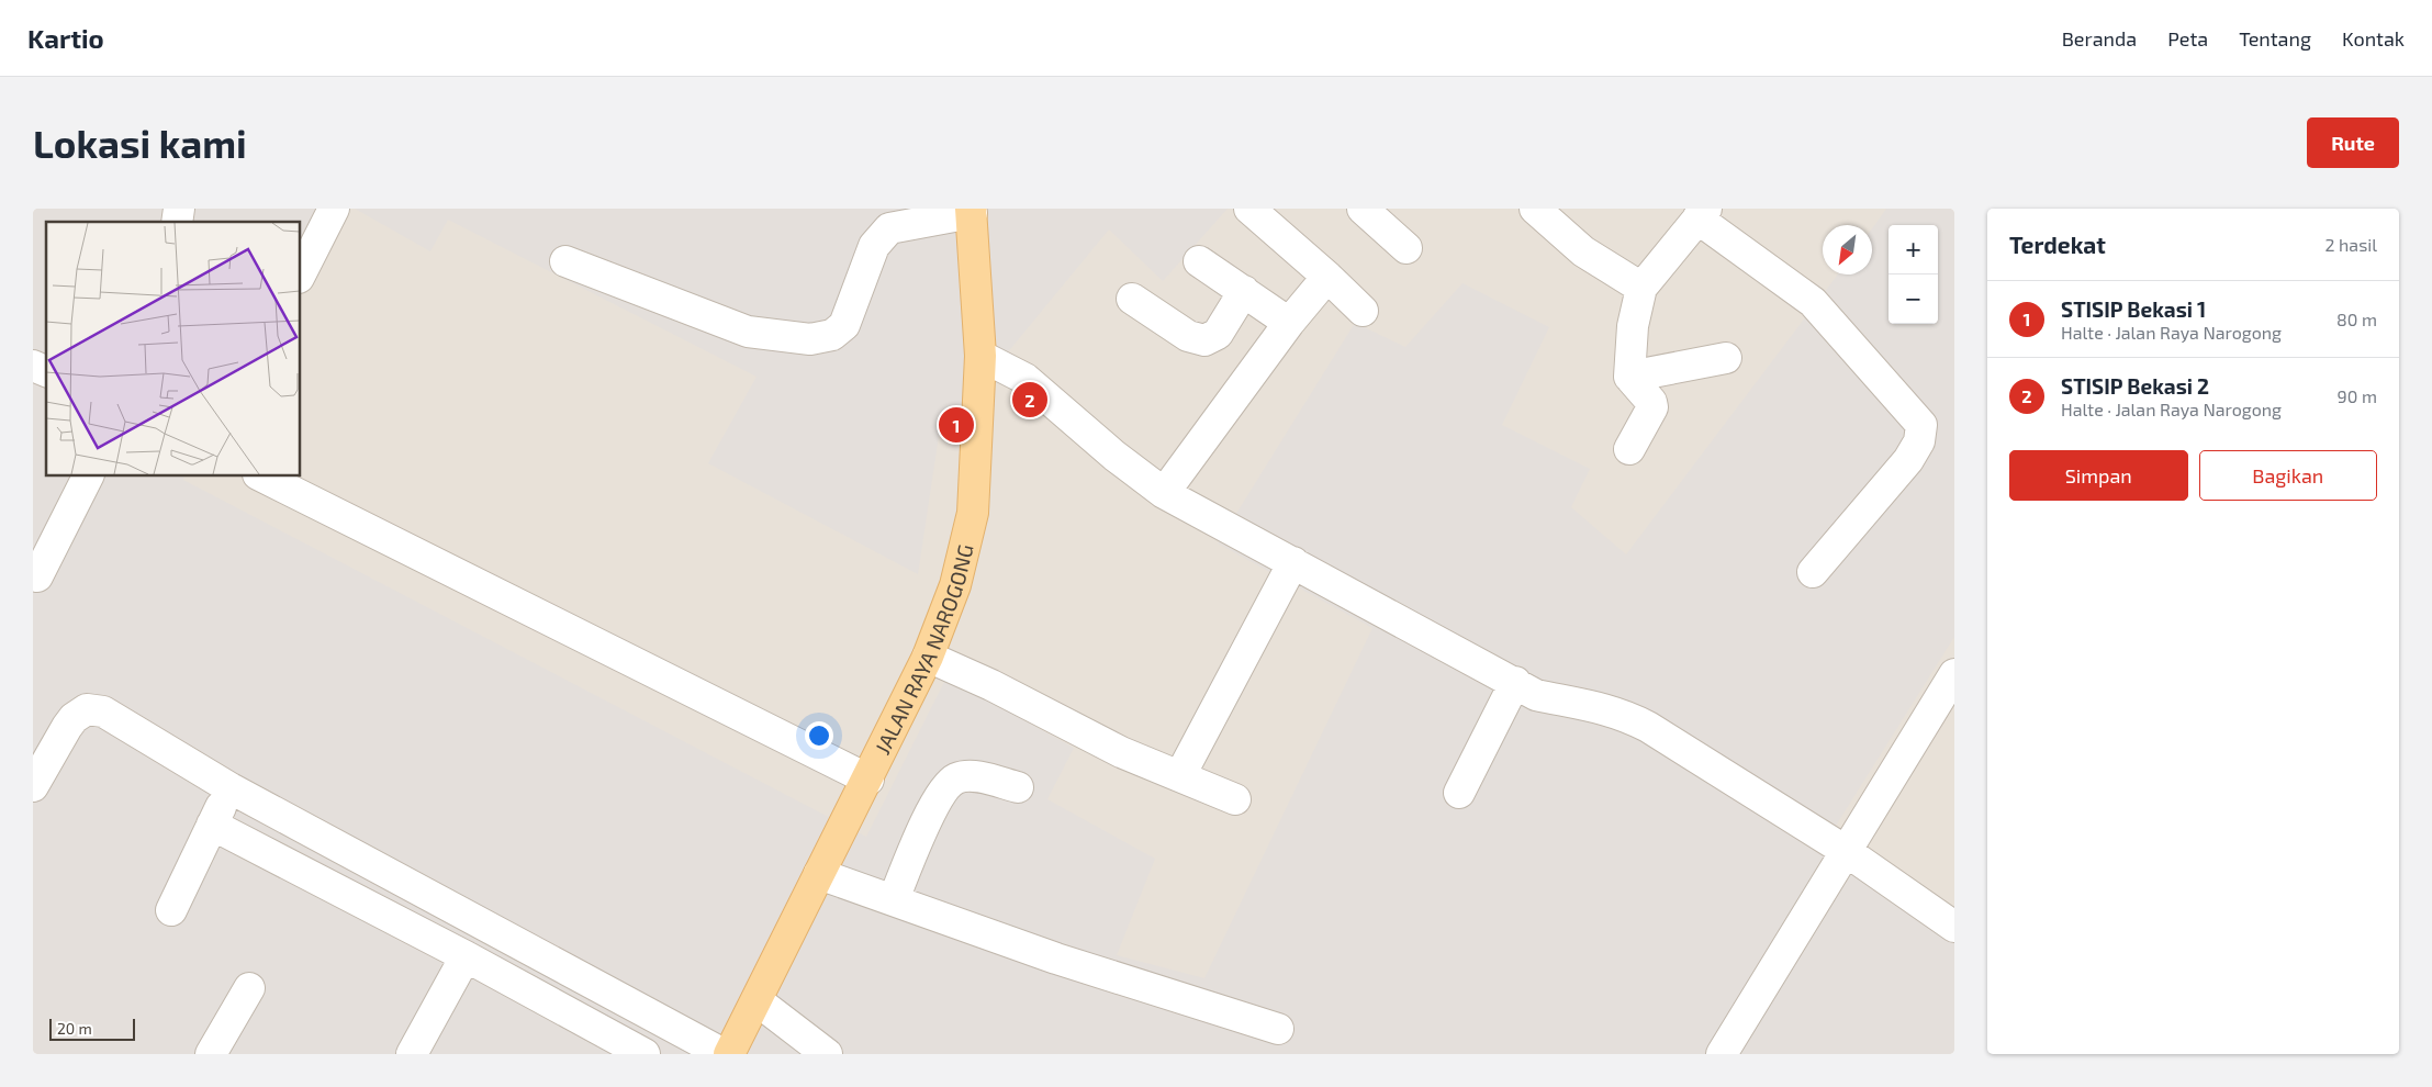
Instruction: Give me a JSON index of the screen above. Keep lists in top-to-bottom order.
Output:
{
  "streets": {
    "main road": ["JALAN RAYA NAROGONG"]
  },
  "scale_bar": "20 m",
  "north": "bottom left",
  "page": {
    "header": "Kartio",
    "nav": [
      "Beranda",
      "Peta",
      "Tentang",
      "Kontak"
    ],
    "buttons": [
      "Rute",
      ["Simpan", "Bagikan"]
    ],
    "title": "Lokasi kami",
    "heading": ["Terdekat", "2 hasil"],
    "map_buttons": ["+", "−"],
    "list": [
      {
        "mark": "1",
        "name": "STISIP Bekasi 1",
        "note": "Halte · Jalan Raya Narogong",
        "value": "80 m"
      },
      {
        "mark": "2",
        "name": "STISIP Bekasi 2",
        "note": "Halte · Jalan Raya Narogong",
        "value": "90 m"
      }
    ],
    "pins": ["2", "1"],
    "scale": "20 m"
  }
}
